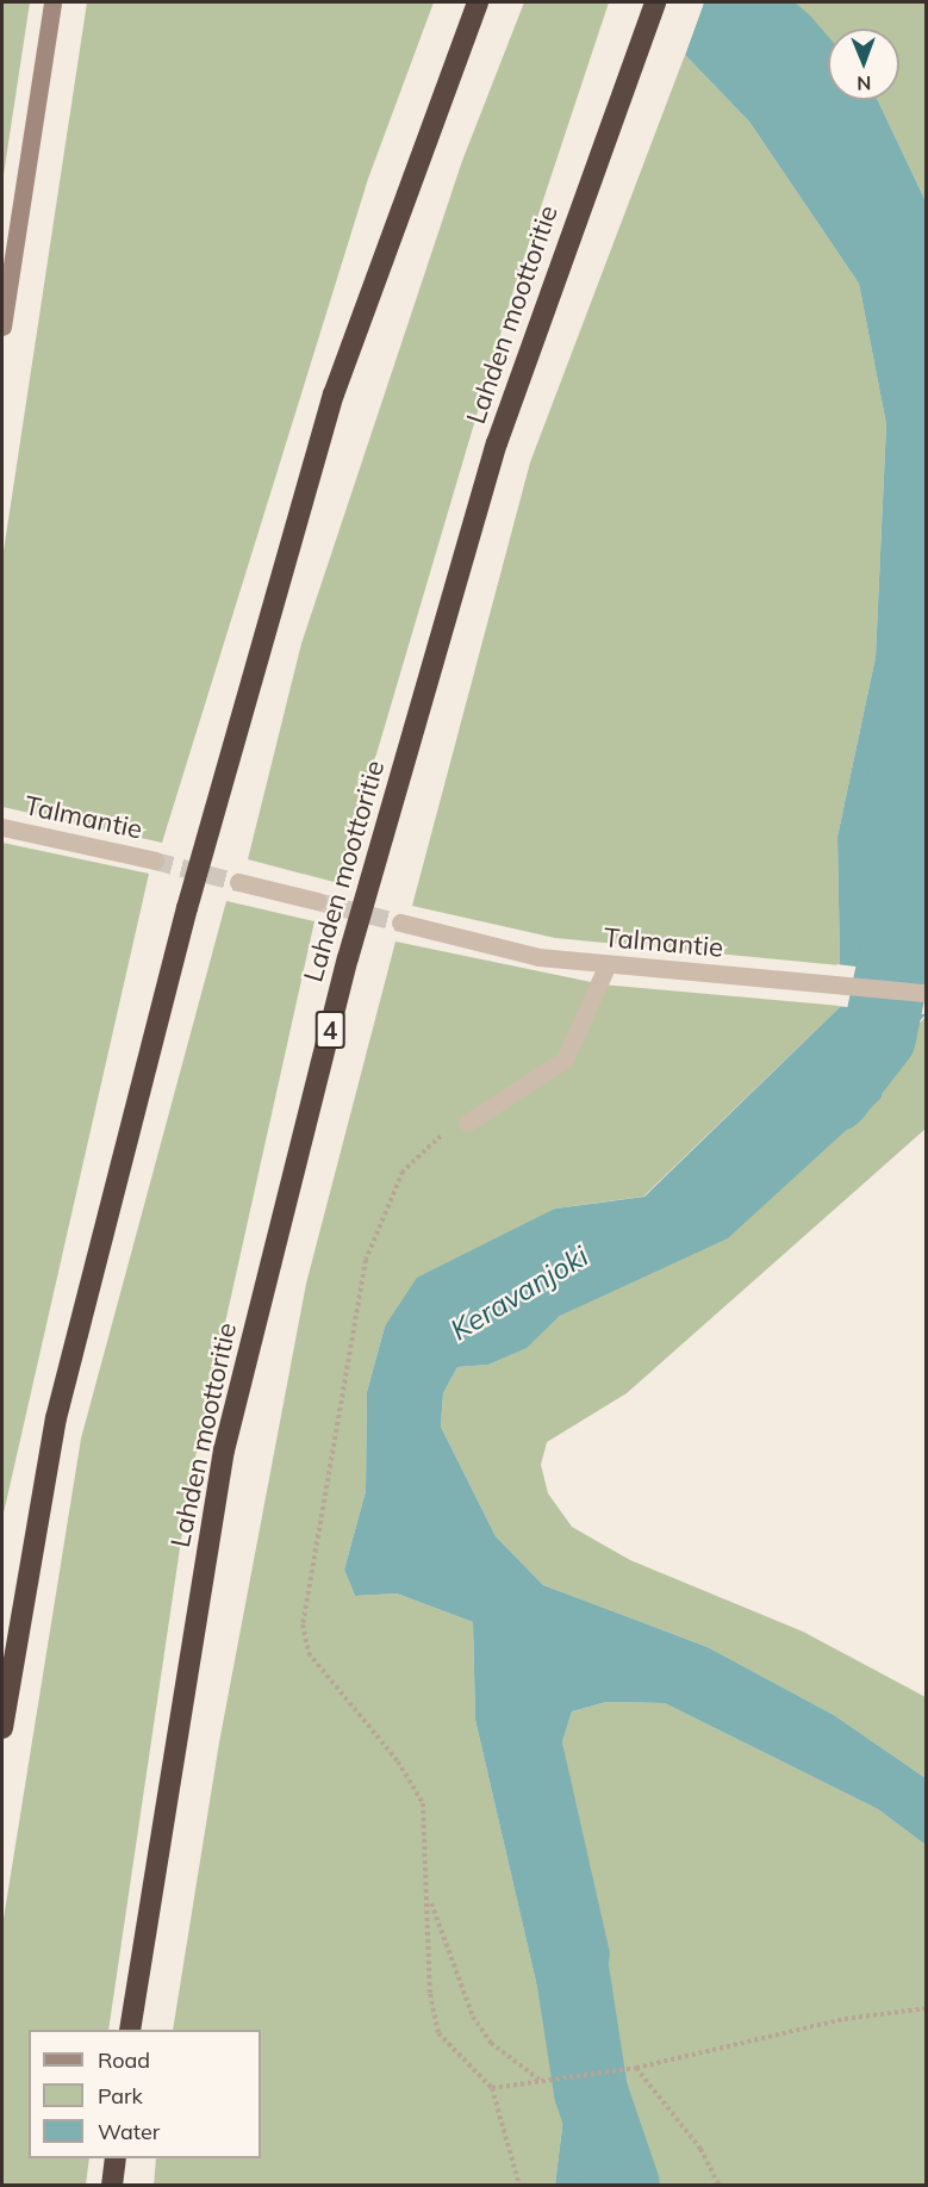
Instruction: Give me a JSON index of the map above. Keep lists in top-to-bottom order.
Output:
{
  "streets": {
    "highway": ["Lahden moottoritie", "4"],
    "street": ["Talmantie"]
  },
  "water": ["Keravanjoki"],
  "legend": ["Road", "Park", "Water"],
  "north": "bottom"
}
